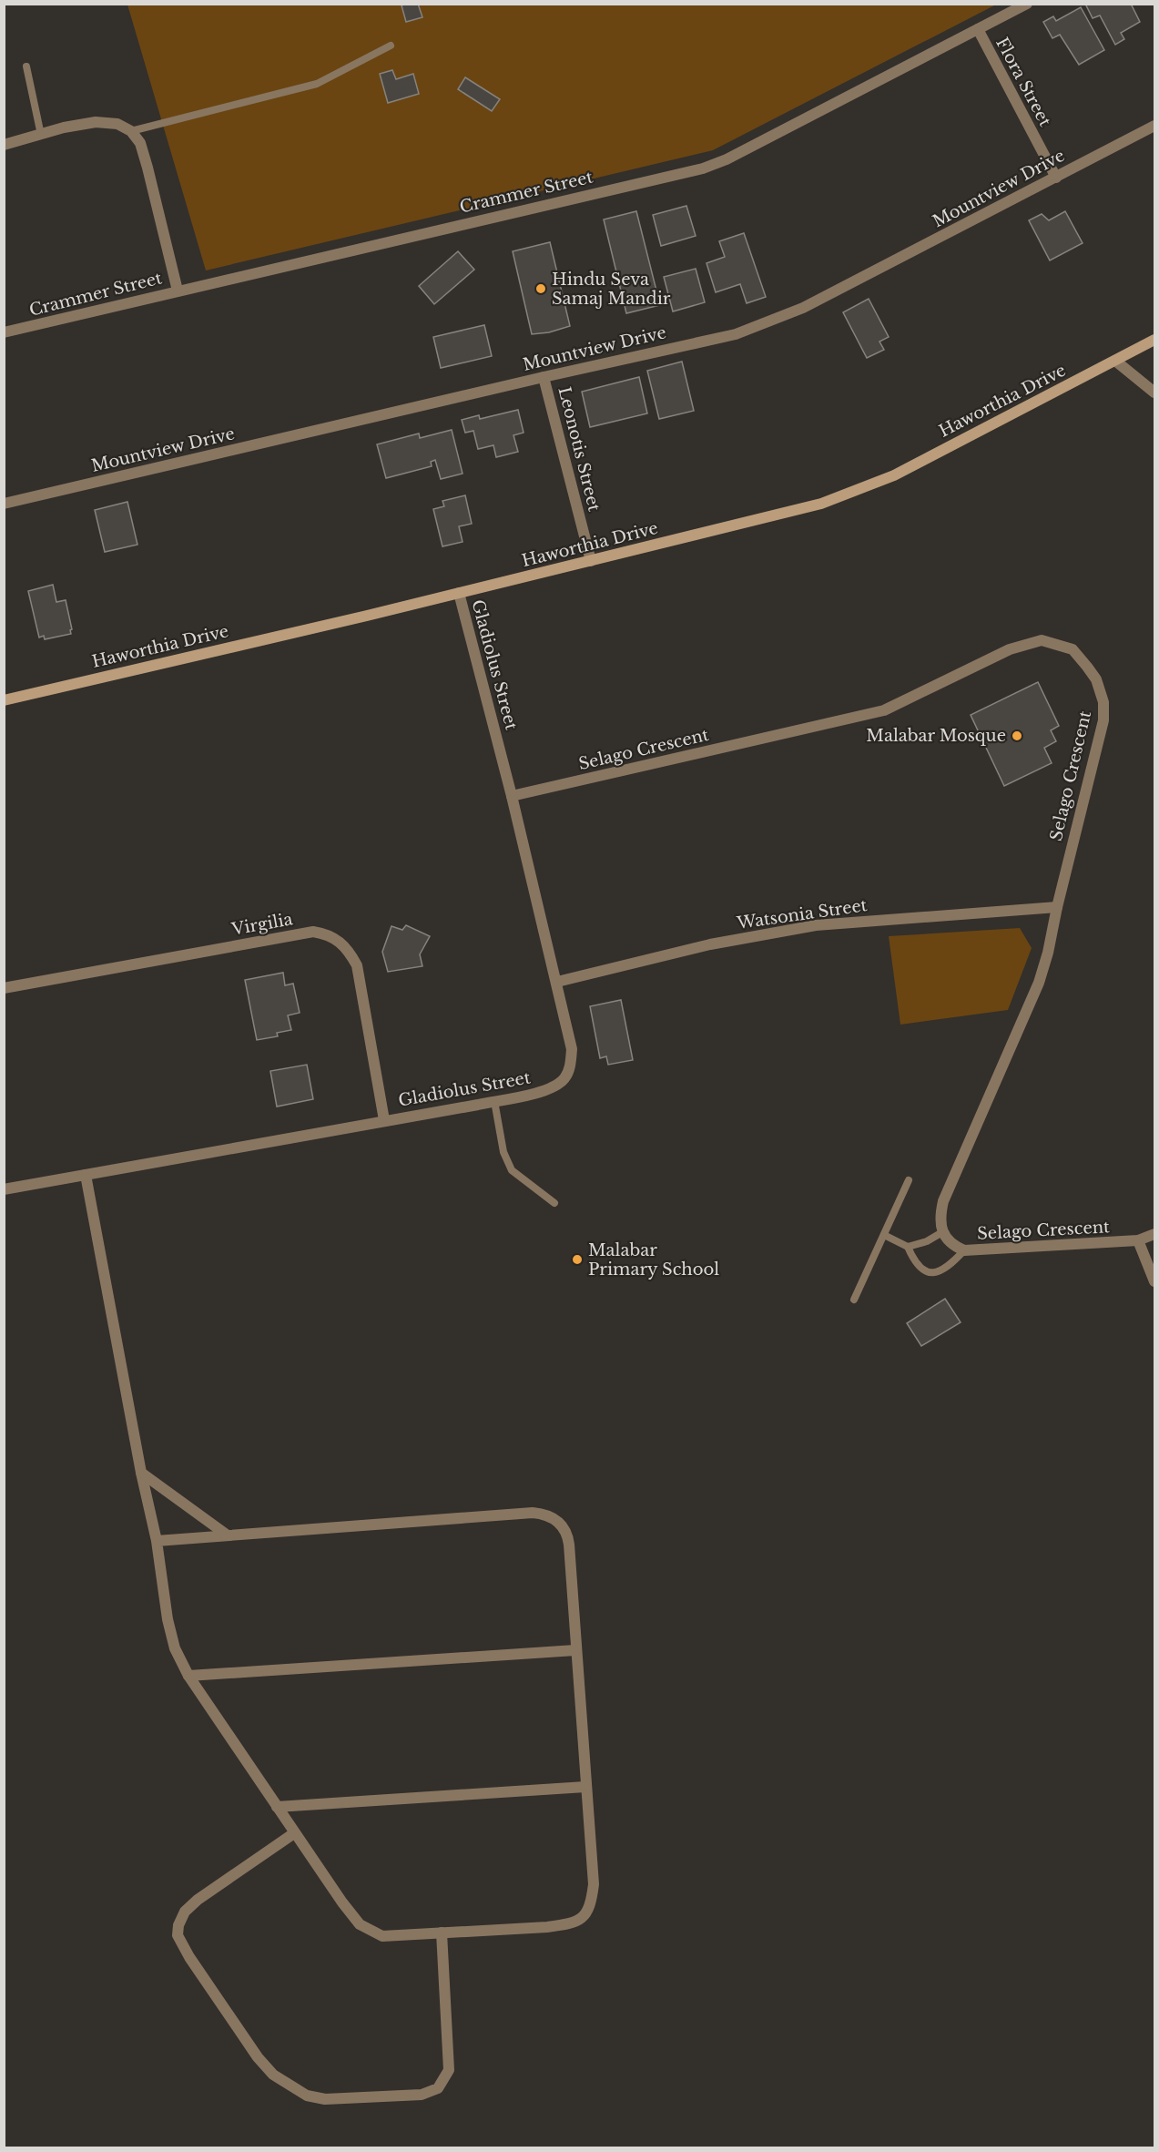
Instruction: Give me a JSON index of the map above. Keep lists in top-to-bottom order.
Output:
{
  "streets": {
    "street": [
      "Flora Street",
      "Mountview Drive",
      "Crammer Street",
      "Haworthia Drive",
      "Leonotis Street",
      "Gladiolus Street",
      "Selago Crescent",
      "Watsonia Street",
      "Virgilia"
    ]
  },
  "crossings": [
    ["Flora Street", "Mountview Drive"],
    ["Flora Street", "Crammer Street"],
    ["Mountview Drive", "Leonotis Street"],
    ["Haworthia Drive", "Leonotis Street"],
    ["Haworthia Drive", "Gladiolus Street"],
    ["Gladiolus Street", "Selago Crescent"],
    ["Gladiolus Street", "Watsonia Street"],
    ["Gladiolus Street", "Virgilia"],
    ["Selago Crescent", "Watsonia Street"]
  ],
  "places": ["Hindu Seva Samaj Mandir", "Malabar Mosque", "Malabar Primary School"]
}
